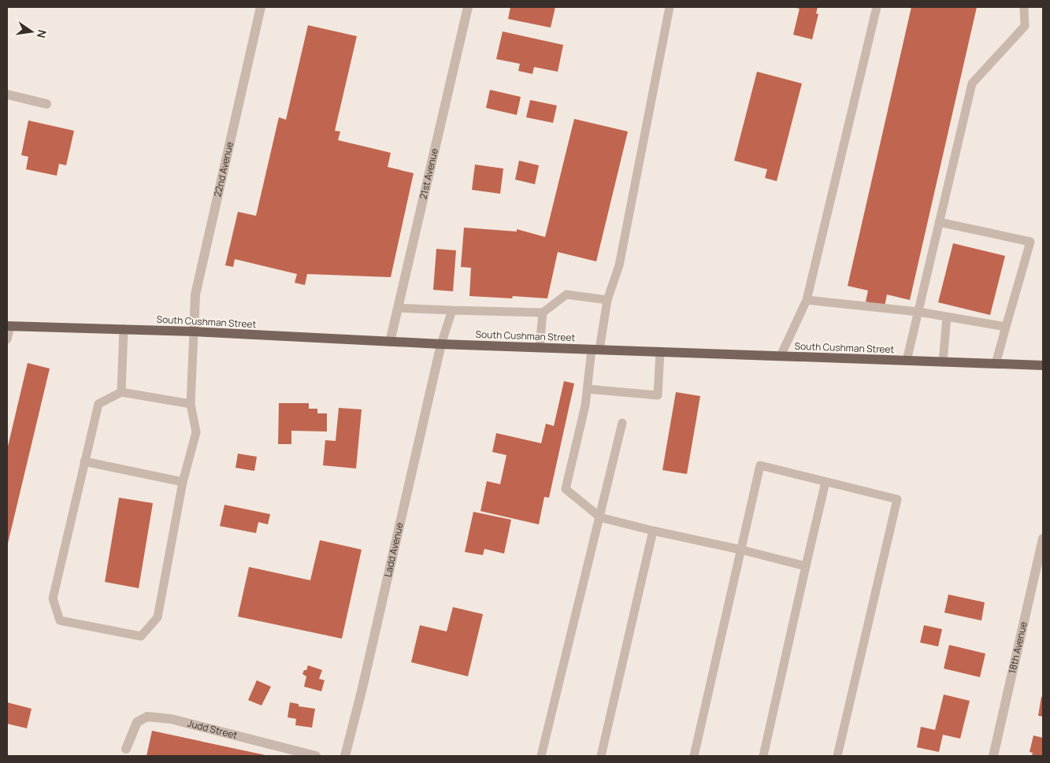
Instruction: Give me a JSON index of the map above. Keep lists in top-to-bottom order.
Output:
{
  "streets": {
    "main road": ["South Cushman Street"],
    "street": [
      "22nd Avenue",
      "21st Avenue",
      "Ladd Avenue",
      "18th Avenue",
      "Judd Street"
    ]
  },
  "crossings": [
    ["22nd Avenue", "South Cushman Street"],
    ["21st Avenue", "South Cushman Street"],
    ["South Cushman Street", "Ladd Avenue"]
  ],
  "north": "right"
}
